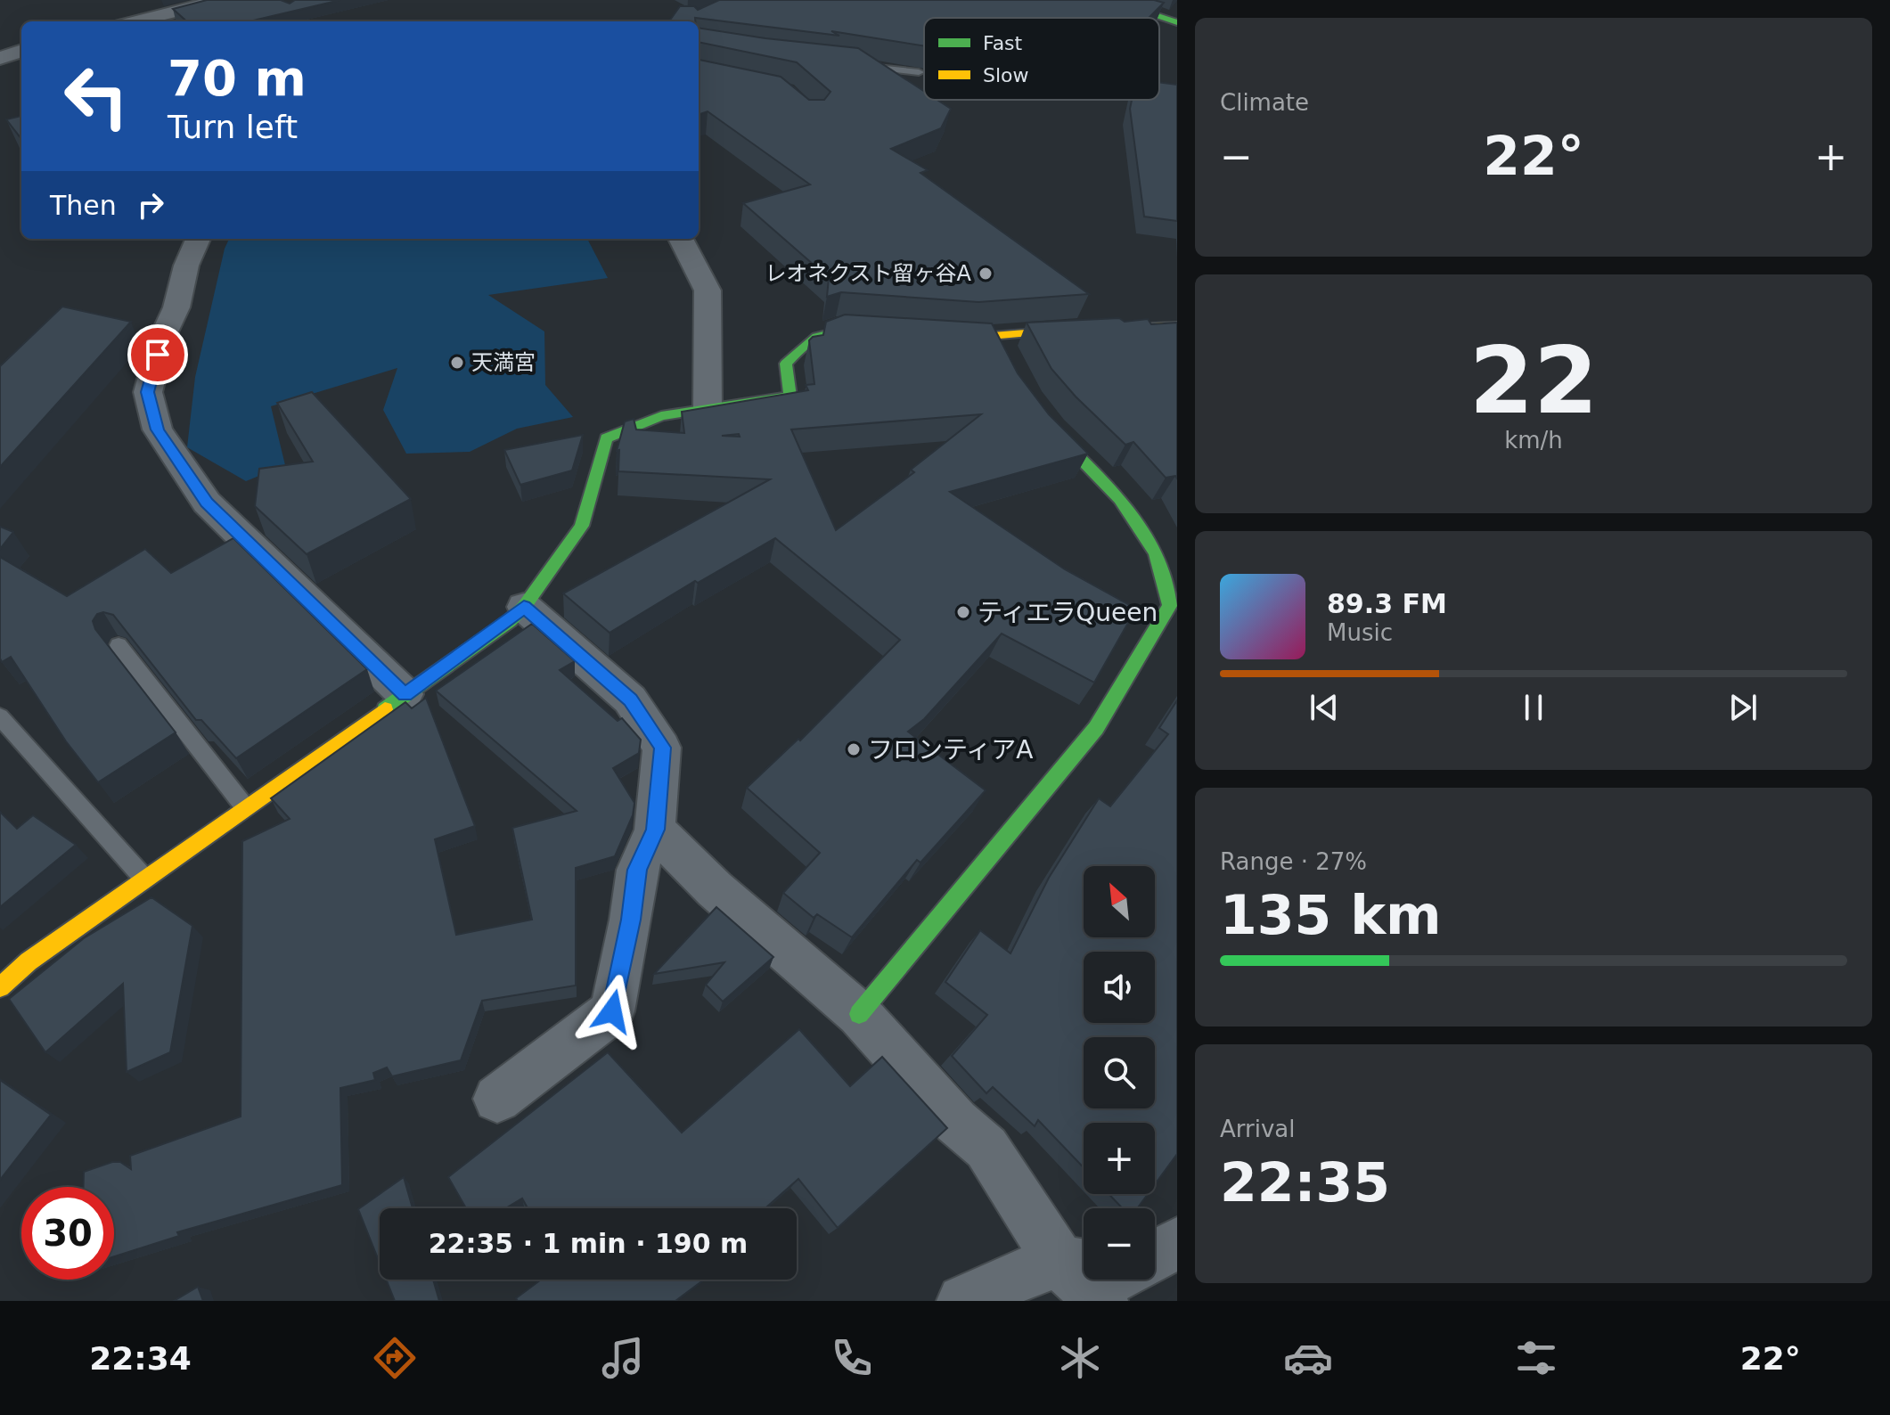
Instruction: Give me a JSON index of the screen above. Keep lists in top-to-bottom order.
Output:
{
  "places": [
    "レオネクスト留ヶ谷A",
    "天満宮",
    "ティエラQueen",
    "フロンティアA"
  ],
  "legend": ["Fast", "Slow"],
  "north": "top left",
  "page": {
    "tile": [
      "Climate",
      ["22", "km/h"],
      ["Range · 27%", "135 km"],
      ["Arrival", "22:35"]
    ],
    "turn": ["70 m", "Turn left"],
    "heat": ["−", "22°", "+"],
    "then": "Then",
    "song": ["89.3 FM", "Music"],
    "map_buttons": ["+", "−"],
    "limit": "30",
    "trip": "22:35 · 1 min · 190 m",
    "tabs": ["22:34", "22°"]
  }
}
